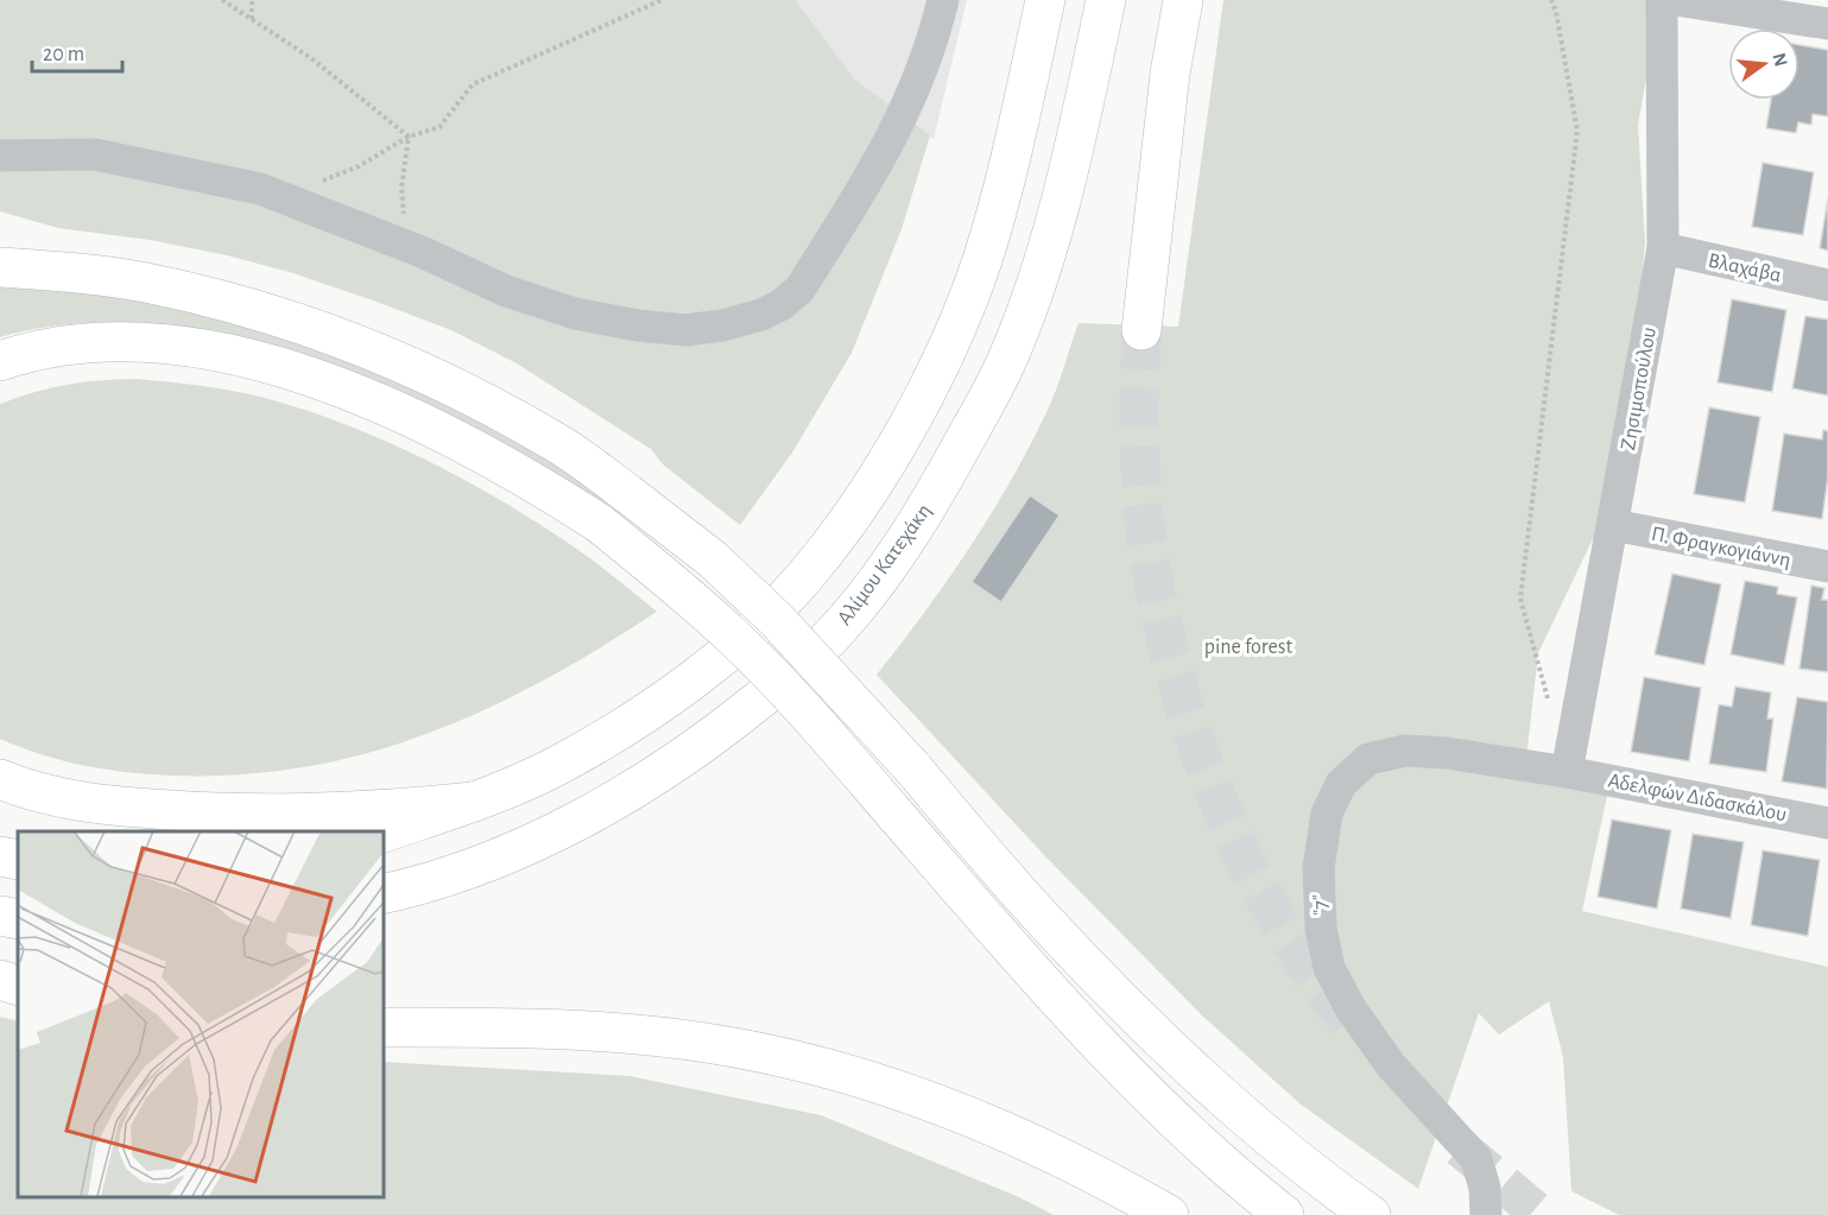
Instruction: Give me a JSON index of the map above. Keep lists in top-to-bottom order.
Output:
{
  "streets": {
    "main road": ["Αλίμου Κατεχάκη"],
    "street": [
      "Βλαχάβα",
      "Ζησιμοπούλου",
      "Π. Φραγκογιάννη",
      "Αδελφών Διδασκάλου",
      "\"7\""
    ]
  },
  "crossings": [
    ["Βλαχάβα", "Ζησιμοπούλου"],
    ["Ζησιμοπούλου", "Π. Φραγκογιάννη"],
    ["Ζησιμοπούλου", "Αδελφών Διδασκάλου"],
    ["Ζησιμοπούλου", "\"7\""],
    ["Αδελφών Διδασκάλου", "\"7\""]
  ],
  "parks": ["pine forest"],
  "scale_bar": "20 m",
  "north": "right"
}
